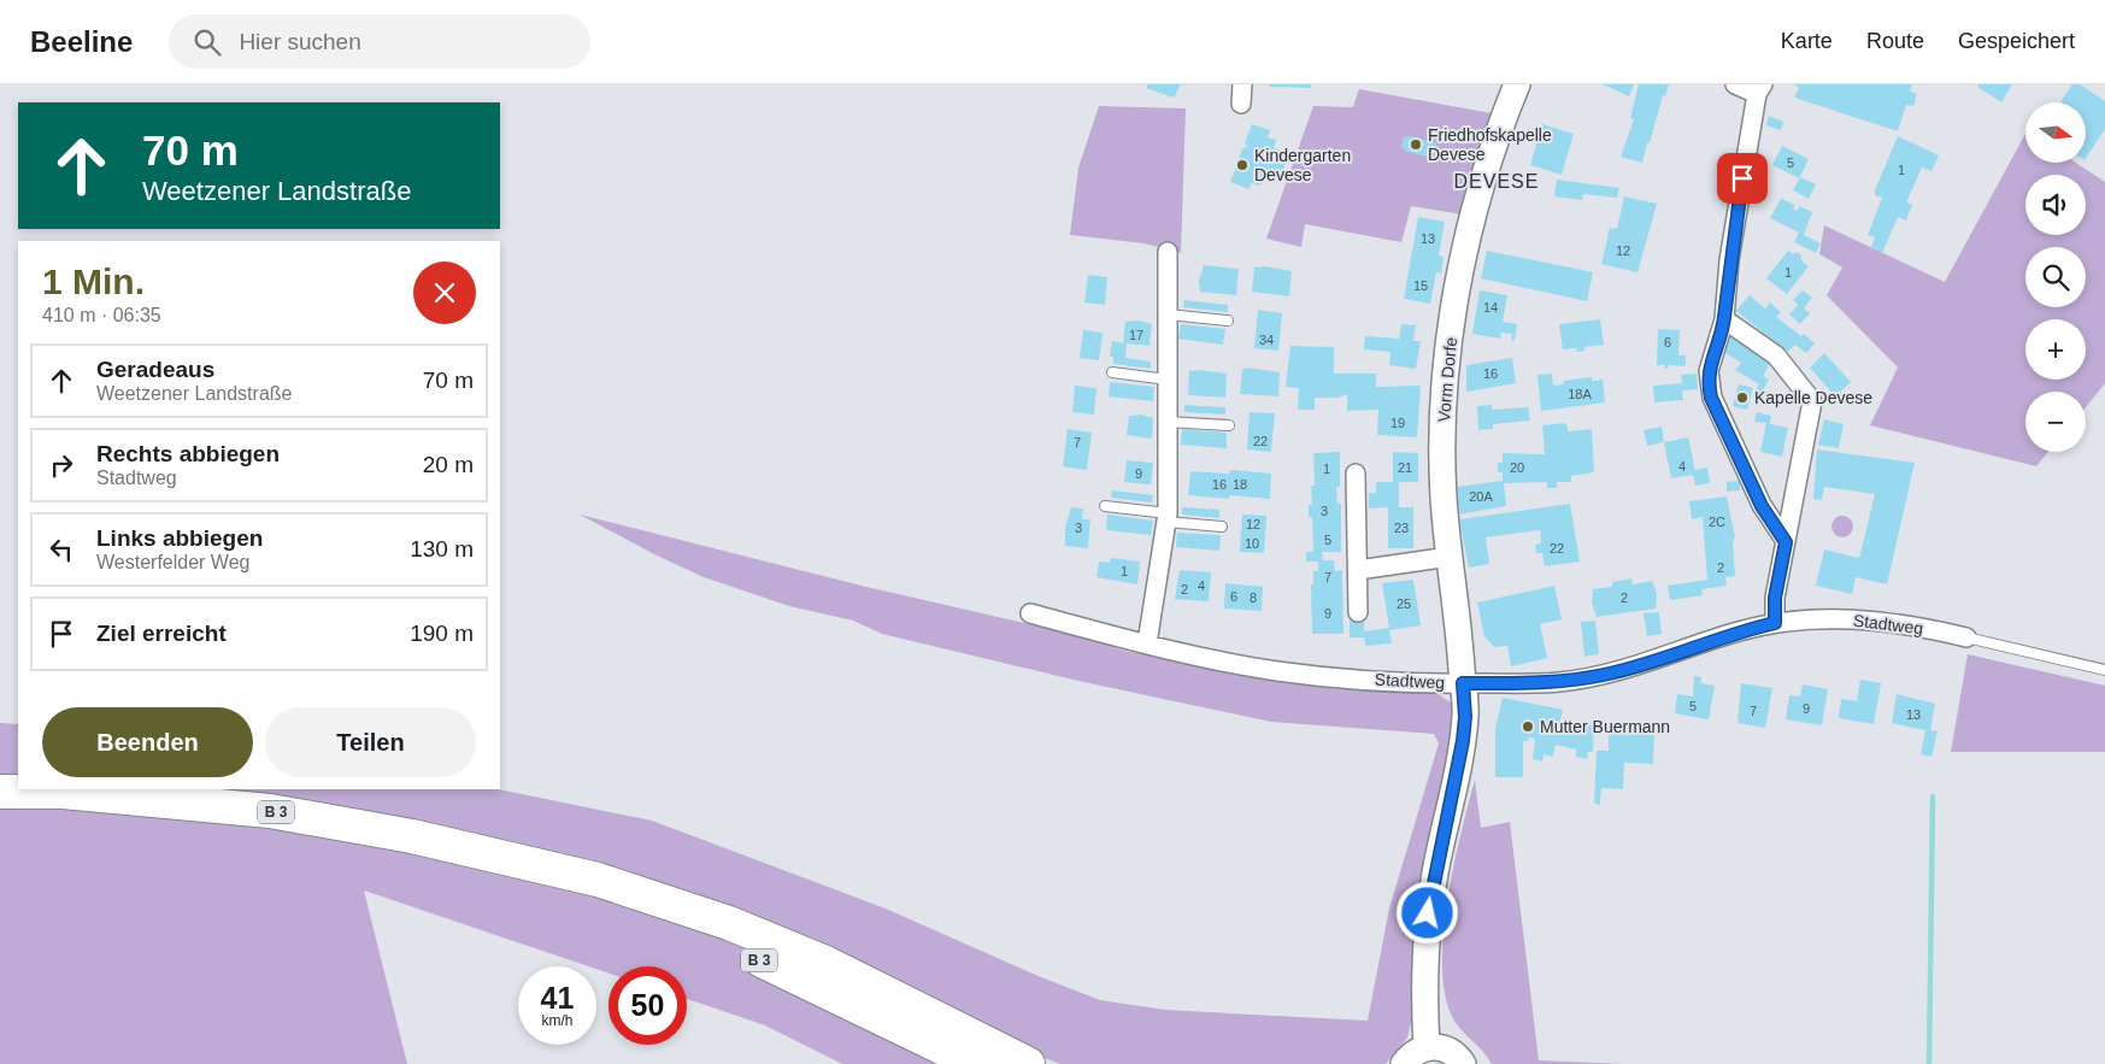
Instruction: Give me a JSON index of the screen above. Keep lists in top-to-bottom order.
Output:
{
  "streets": {
    "highway": ["B 3"],
    "main road": ["Vorm Dorfe"],
    "street": ["Stadtweg"]
  },
  "crossings": [
    ["Vorm Dorfe", "Stadtweg"]
  ],
  "districts": ["DEVESE"],
  "places": [
    "Friedhofskapelle Devese",
    "Kindergarten Devese",
    "Kapelle Devese",
    "Mutter Buermann"
  ],
  "house_numbers": [
    "5",
    "1",
    "13",
    "12",
    "1",
    "15",
    "14",
    "17",
    "34",
    "6",
    "16",
    "18A",
    "19",
    "22",
    "7",
    "4",
    "21",
    "20",
    "1",
    "9",
    "16",
    "18",
    "20A",
    "3",
    "2C",
    "12",
    "3",
    "23",
    "5",
    "10",
    "22",
    "2",
    "1",
    "7",
    "4",
    "2",
    "6",
    "8",
    "2",
    "25",
    "9",
    "5",
    "9",
    "7",
    "13"
  ],
  "north": "right",
  "page": {
    "header": "Beeline",
    "search": "Hier suchen",
    "nav": ["Karte", "Route", "Gespeichert"],
    "map_buttons": ["+", "−"],
    "turn": ["70 m", "Weetzener Landstraße"],
    "heading": ["1 Min.", "410 m · 06:35"],
    "list": [
      {
        "name": "Geradeaus",
        "note": "Weetzener Landstraße",
        "value": "70 m"
      },
      {
        "name": "Rechts abbiegen",
        "note": "Stadtweg",
        "value": "20 m"
      },
      {
        "name": "Links abbiegen",
        "note": "Westerfelder Weg",
        "value": "130 m"
      },
      {
        "name": "Ziel erreicht",
        "value": "190 m"
      }
    ],
    "buttons": ["Beenden", "Teilen"],
    "speed": "41 km/h",
    "limit": "50"
  }
}
